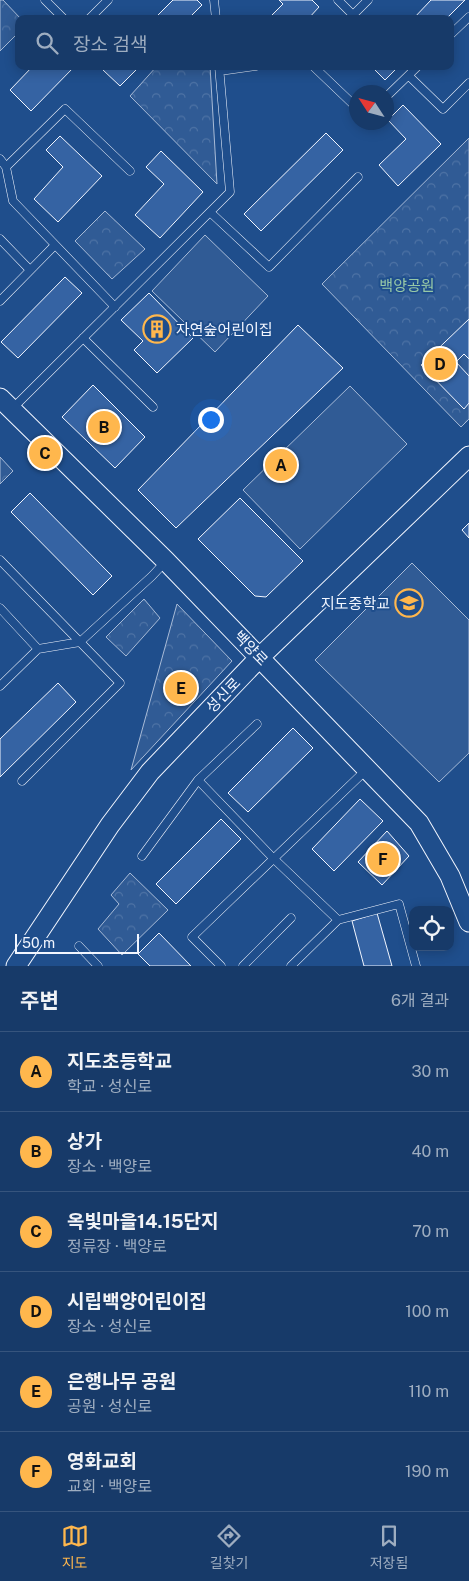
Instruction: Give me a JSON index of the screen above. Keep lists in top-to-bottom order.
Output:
{
  "streets": {
    "street": ["백양로", "성신로"]
  },
  "crossings": [
    ["백양로", "성신로"]
  ],
  "parks": ["백양공원"],
  "places": {
    "building": ["자연숲어린이집"],
    "school or university": ["지도중학교"]
  },
  "scale_bar": "50 m",
  "north": "top left",
  "page": {
    "search": "장소 검색",
    "pins": [
      "D",
      "B",
      "C",
      "A",
      "E",
      "F"
    ],
    "scale": "50 m",
    "heading": ["주변", "6개 결과"],
    "list": [
      {
        "mark": "A",
        "name": "지도초등학교",
        "note": "학교 · 성신로",
        "value": "30 m"
      },
      {
        "mark": "B",
        "name": "상가",
        "note": "장소 · 백양로",
        "value": "40 m"
      },
      {
        "mark": "C",
        "name": "옥빛마을14.15단지",
        "note": "정류장 · 백양로",
        "value": "70 m"
      },
      {
        "mark": "D",
        "name": "시립백양어린이집",
        "note": "장소 · 성신로",
        "value": "100 m"
      },
      {
        "mark": "E",
        "name": "은행나무 공원",
        "note": "공원 · 성신로",
        "value": "110 m"
      },
      {
        "mark": "F",
        "name": "영화교회",
        "note": "교회 · 백양로",
        "value": "190 m"
      }
    ],
    "nav": ["지도", "길찾기", "저장됨"]
  }
}
